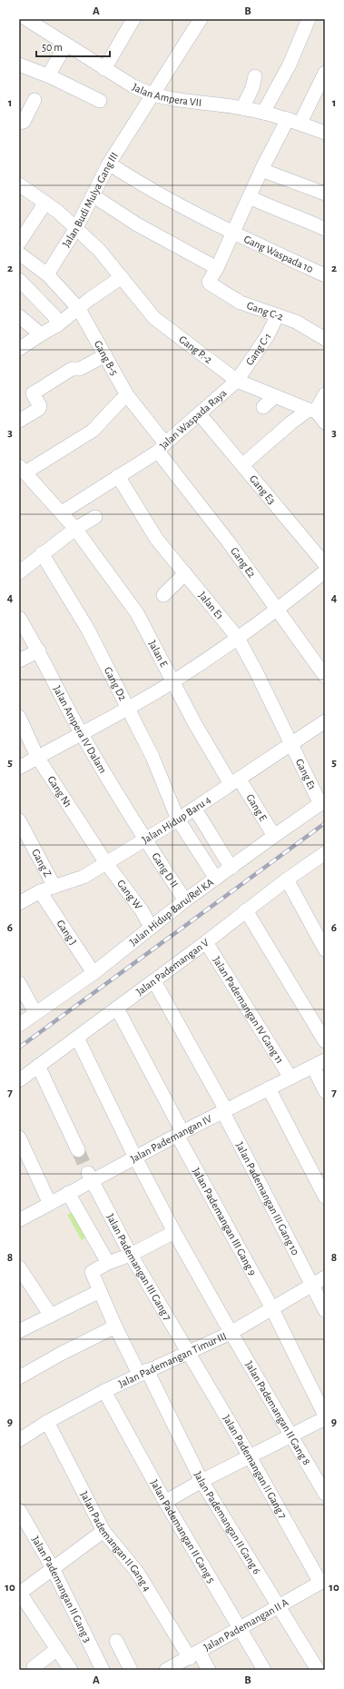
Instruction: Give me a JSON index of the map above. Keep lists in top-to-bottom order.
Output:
{
  "streets": {
    "street": [
      "Jalan Ampera VII",
      "Jalan Budi Mulya Gang III",
      "Gang Waspada 10",
      "Gang C-2",
      "Gang C-1",
      "Gang P.-2",
      "Gang B-5",
      "Jalan Waspada Raya",
      "Gang E3",
      "Gang E2",
      "Jalan E1",
      "Jalan E",
      "Gang D2",
      "Jalan Ampera IV Dalam",
      "Gang E1",
      "Gang N1",
      "Gang E",
      "Jalan Hidup Baru 4",
      "Gang Z",
      "Gang D II",
      "Gang W",
      "Jalan Hidup Baru/Rel KA",
      "Gang J",
      "Jalan Pademangan V",
      "Jalan Pademangan IV Gang 11",
      "Jalan Pademangan IV",
      "Jalan Pademangan III Gang 10",
      "Jalan Pademangan III Gang 9",
      "Jalan Pademangan III Gang 7",
      "Jalan Pademangan Timur III",
      "Jalan Pademangan II Gang 8",
      "Jalan Pademangan II Gang 7",
      "Jalan Pademangan II Gang 6",
      "Jalan Pademangan II Gang 5",
      "Jalan Pademangan II Gang 4",
      "Jalan Pademangan II Gang 3",
      "Jalan Pademangan II A"
    ]
  },
  "crossings": [
    ["Jalan Ampera VII", "Jalan Budi Mulya Gang III"],
    ["Jalan Budi Mulya Gang III", "Gang Waspada 10"],
    ["Jalan Budi Mulya Gang III", "Gang P.-2"],
    ["Jalan Budi Mulya Gang III", "Gang B-5"],
    ["Gang C-2", "Gang C-1"],
    ["Gang C-1", "Gang P.-2"],
    ["Gang C-1", "Jalan Waspada Raya"],
    ["Gang P.-2", "Jalan Waspada Raya"],
    ["Gang B-5", "Jalan Waspada Raya"],
    ["Gang B-5", "Gang E2"],
    ["Jalan Waspada Raya", "Gang E3"],
    ["Jalan Waspada Raya", "Gang E2"],
    ["Jalan Waspada Raya", "Jalan E1"],
    ["Jalan E1", "Gang E1"],
    ["Jalan E1", "Jalan Hidup Baru 4"],
    ["Jalan E", "Gang E"],
    ["Jalan E", "Jalan Hidup Baru 4"],
    ["Gang D2", "Jalan Hidup Baru 4"],
    ["Gang D2", "Jalan Hidup Baru/Rel KA"],
    ["Jalan Ampera IV Dalam", "Jalan Hidup Baru 4"],
    ["Jalan Ampera IV Dalam", "Gang D II"],
    ["Gang E1", "Jalan Hidup Baru 4"],
    ["Gang E1", "Jalan Hidup Baru/Rel KA"],
    ["Gang N1", "Jalan Hidup Baru 4"],
    ["Gang N1", "Gang W"],
    ["Gang E", "Jalan Hidup Baru 4"],
    ["Gang E", "Jalan Hidup Baru/Rel KA"],
    ["Jalan Hidup Baru 4", "Gang Z"],
    ["Jalan Hidup Baru 4", "Gang D II"],
    ["Jalan Hidup Baru 4", "Gang W"],
    ["Jalan Hidup Baru 4", "Gang J"],
    ["Gang D II", "Jalan Hidup Baru/Rel KA"],
    ["Gang W", "Jalan Hidup Baru/Rel KA"],
    ["Jalan Hidup Baru/Rel KA", "Gang J"],
    ["Jalan Pademangan V", "Jalan Pademangan IV Gang 11"],
    ["Jalan Pademangan V", "Jalan Pademangan III Gang 10"],
    ["Jalan Pademangan V", "Jalan Pademangan III Gang 9"],
    ["Jalan Pademangan V", "Jalan Pademangan II Gang 8"],
    ["Jalan Pademangan IV Gang 11", "Jalan Pademangan IV"],
    ["Jalan Pademangan IV", "Jalan Pademangan III Gang 10"],
    ["Jalan Pademangan IV", "Jalan Pademangan III Gang 9"],
    ["Jalan Pademangan IV", "Jalan Pademangan III Gang 7"],
    ["Jalan Pademangan IV", "Jalan Pademangan II Gang 8"],
    ["Jalan Pademangan III Gang 10", "Jalan Pademangan Timur III"],
    ["Jalan Pademangan III Gang 9", "Jalan Pademangan Timur III"],
    ["Jalan Pademangan III Gang 7", "Jalan Pademangan Timur III"],
    ["Jalan Pademangan III Gang 7", "Jalan Pademangan II Gang 7"],
    ["Jalan Pademangan Timur III", "Jalan Pademangan II Gang 8"],
    ["Jalan Pademangan Timur III", "Jalan Pademangan II Gang 7"],
    ["Jalan Pademangan Timur III", "Jalan Pademangan II Gang 6"],
    ["Jalan Pademangan Timur III", "Jalan Pademangan II Gang 5"],
    ["Jalan Pademangan Timur III", "Jalan Pademangan II Gang 4"],
    ["Jalan Pademangan II Gang 7", "Jalan Pademangan II A"],
    ["Jalan Pademangan II Gang 6", "Jalan Pademangan II A"],
    ["Jalan Pademangan II Gang 5", "Jalan Pademangan II A"],
    ["Jalan Pademangan II Gang 4", "Jalan Pademangan II A"]
  ],
  "scale_bar": "50 m",
  "grid": {
    "columns": ["A", "B"],
    "rows": [
      "1",
      "2",
      "3",
      "4",
      "5",
      "6",
      "7",
      "8",
      "9",
      "10"
    ]
  }
}
